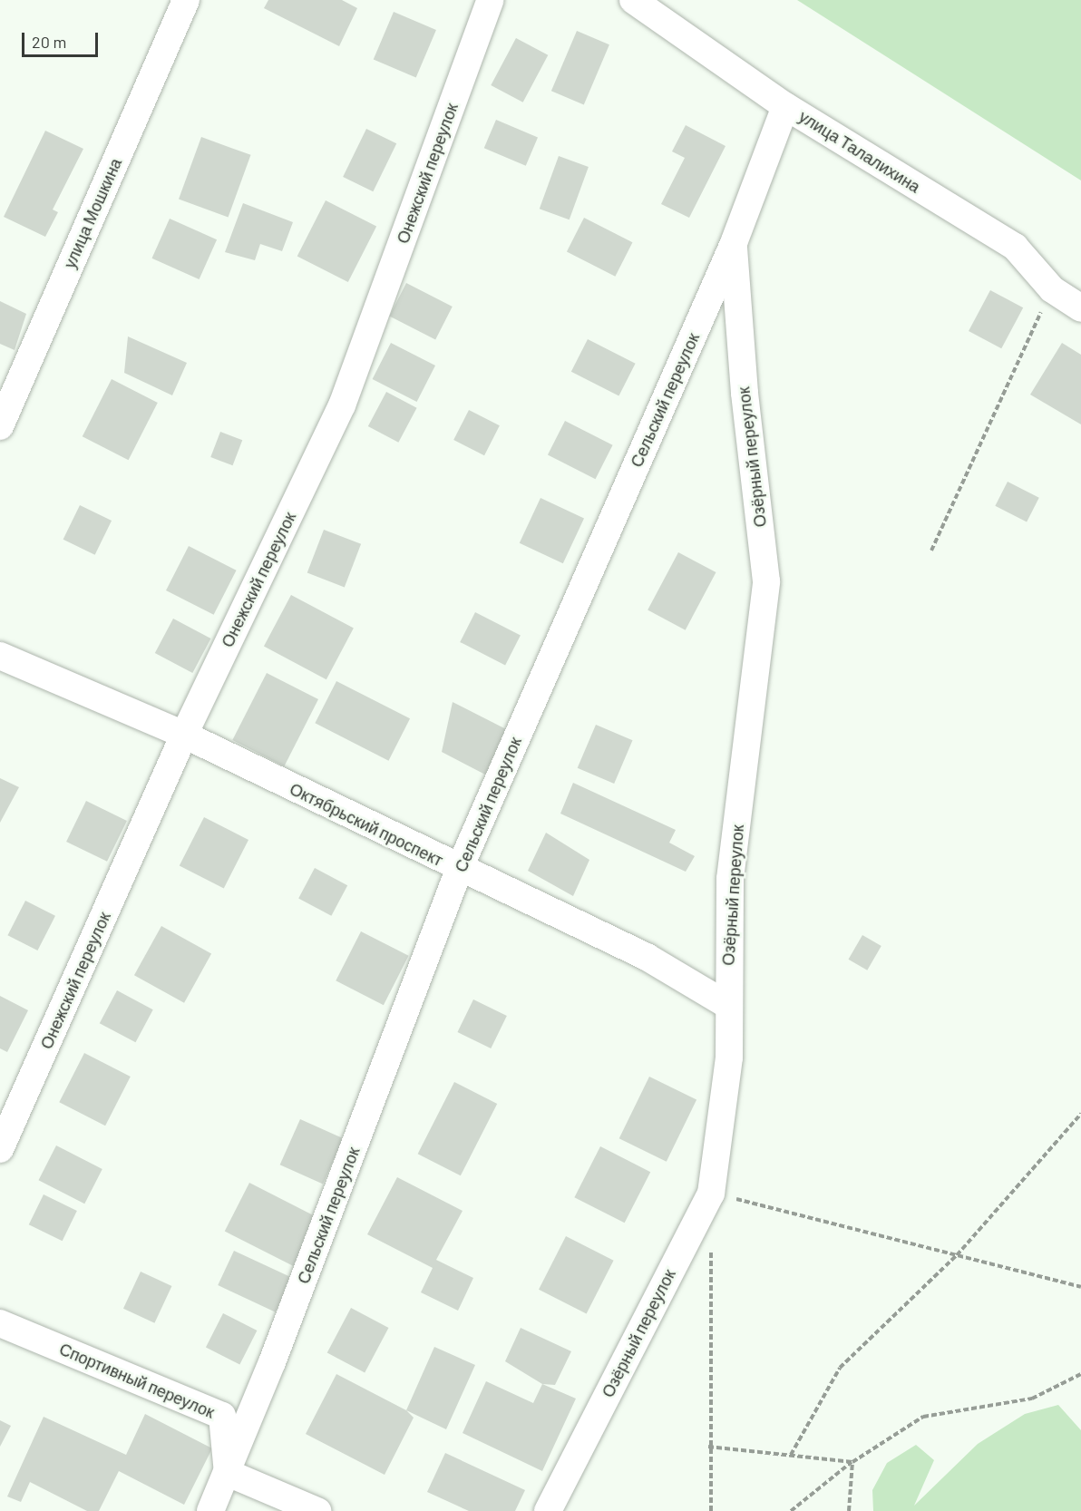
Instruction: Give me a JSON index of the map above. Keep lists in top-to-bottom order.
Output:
{
  "streets": {
    "street": [
      "улица Талалихина",
      "Онежский переулок",
      "улица Мошкина",
      "Сельский переулок",
      "Озёрный переулок",
      "Октябрьский проспект",
      "Спортивный переулок"
    ]
  },
  "crossings": [
    ["улица Талалихина", "Сельский переулок"],
    ["Онежский переулок", "Октябрьский проспект"],
    ["Сельский переулок", "Озёрный переулок"],
    ["Сельский переулок", "Октябрьский проспект"],
    ["Сельский переулок", "Спортивный переулок"],
    ["Озёрный переулок", "Октябрьский проспект"]
  ],
  "scale_bar": "20 m"
}
